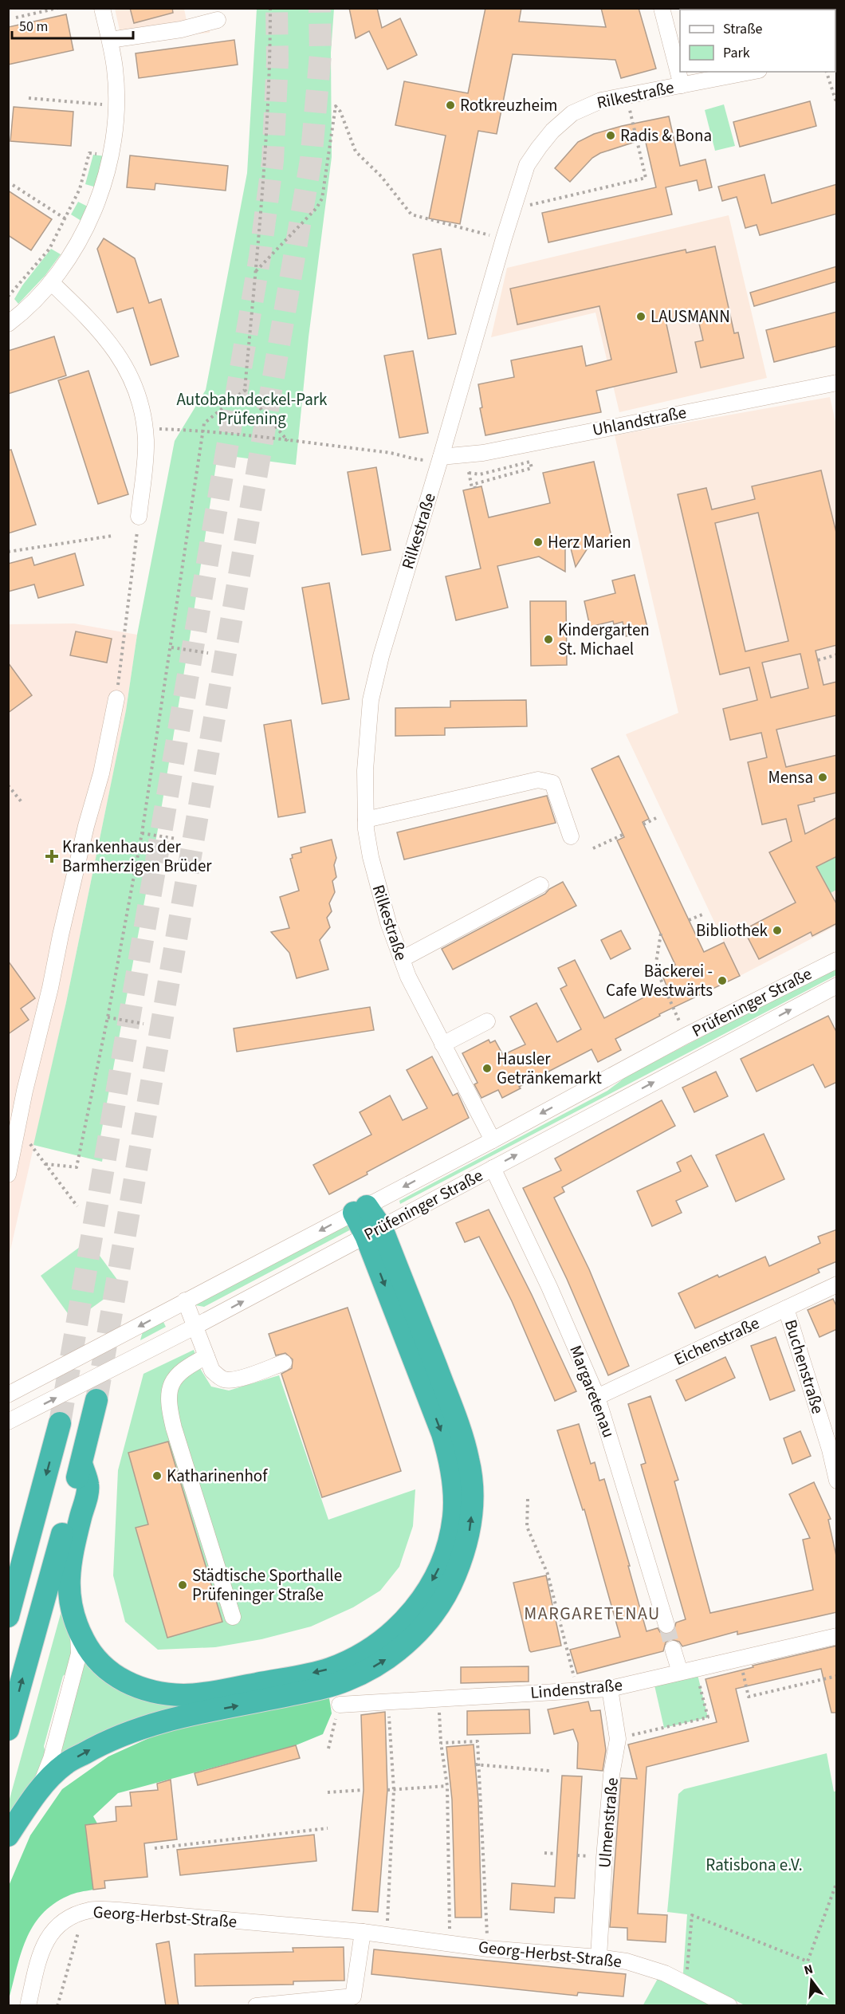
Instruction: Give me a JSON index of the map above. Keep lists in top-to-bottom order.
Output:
{
  "streets": {
    "street": [
      "Rilkestraße",
      "Uhlandstraße",
      "Prüfeninger Straße",
      "Eichenstraße",
      "Buchenstraße",
      "Margaretenau",
      "Lindenstraße",
      "Ulmenstraße",
      "Georg-Herbst-Straße"
    ]
  },
  "crossings": [
    ["Rilkestraße", "Uhlandstraße"],
    ["Rilkestraße", "Prüfeninger Straße"],
    ["Prüfeninger Straße", "Margaretenau"],
    ["Eichenstraße", "Buchenstraße"],
    ["Eichenstraße", "Margaretenau"],
    ["Lindenstraße", "Ulmenstraße"],
    ["Ulmenstraße", "Georg-Herbst-Straße"]
  ],
  "districts": ["MARGARETENAU"],
  "parks": ["Autobahndeckel-Park Prüfening", "Ratisbona e.V."],
  "places": {
    "other": [
      "Rotkreuzheim",
      "Radis & Bona",
      "LAUSMANN",
      "Herz Marien",
      "Kindergarten St. Michael",
      "Mensa",
      "Bibliothek",
      "Bäckerei - Cafe Westwärts",
      "Hausler Getränkemarkt",
      "Katharinenhof",
      "Städtische Sporthalle Prüfeninger Straße"
    ],
    "health": ["Krankenhaus der Barmherzigen Brüder"]
  },
  "legend": ["Straße", "Park"],
  "scale_bar": "50 m",
  "north": "top"
}
